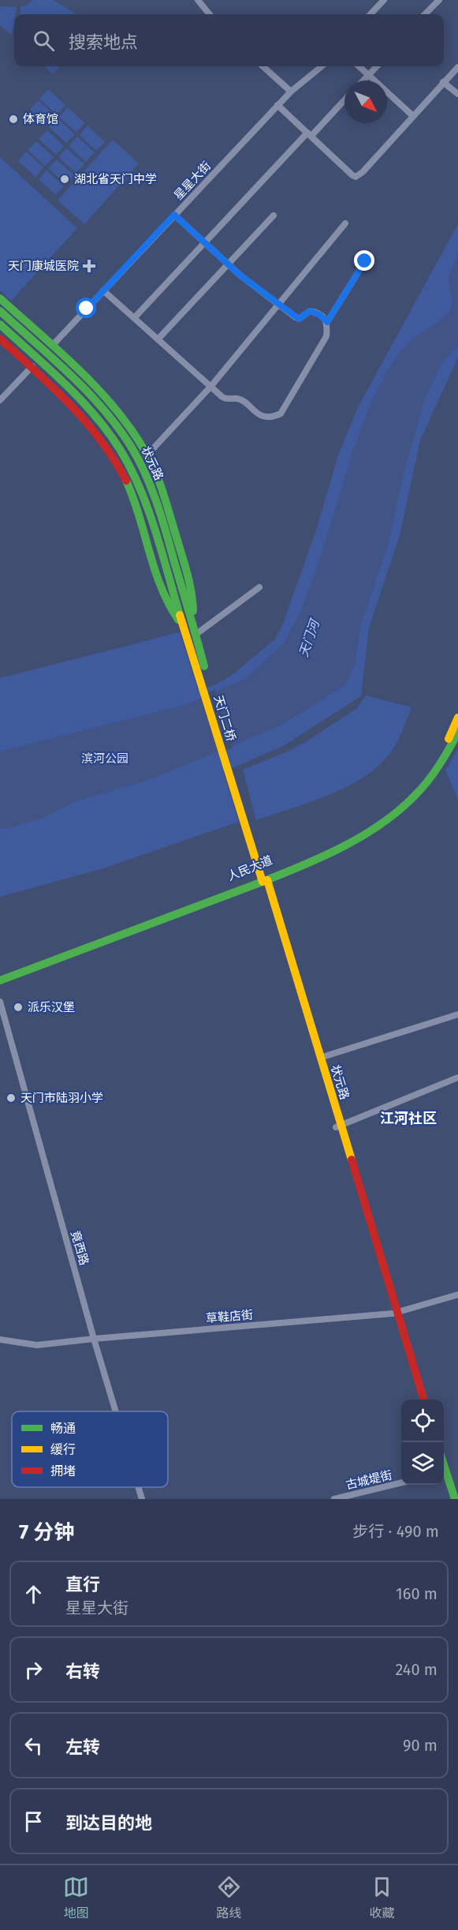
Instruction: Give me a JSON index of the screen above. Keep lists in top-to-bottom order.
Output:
{
  "streets": {
    "main road": ["状元路", "天门二桥", "人民大道"],
    "street": [
      "星星大街",
      "竟西路",
      "草鞋店街",
      "古城堤街"
    ]
  },
  "crossings": [
    ["星星大街", "状元路"],
    ["状元路", "天门二桥"],
    ["状元路", "人民大道"],
    ["状元路", "草鞋店街"],
    ["竟西路", "草鞋店街"]
  ],
  "districts": ["江河社区"],
  "water": ["天门河"],
  "parks": ["滨河公园"],
  "places": {
    "other": [
      "体育馆",
      "湖北省天门中学",
      "派乐汉堡",
      "天门市陆羽小学"
    ],
    "health": ["天门康城医院"]
  },
  "legend": ["畅通", "缓行", "拥堵"],
  "north": "bottom right",
  "page": {
    "search": "搜索地点",
    "heading": ["7 分钟", "步行 · 490 m"],
    "list": [
      ["直行", "星星大街", "160 m"],
      ["右转", "240 m"],
      ["左转", "90 m"],
      "到达目的地"
    ],
    "nav": ["地图", "路线", "收藏"]
  }
}
